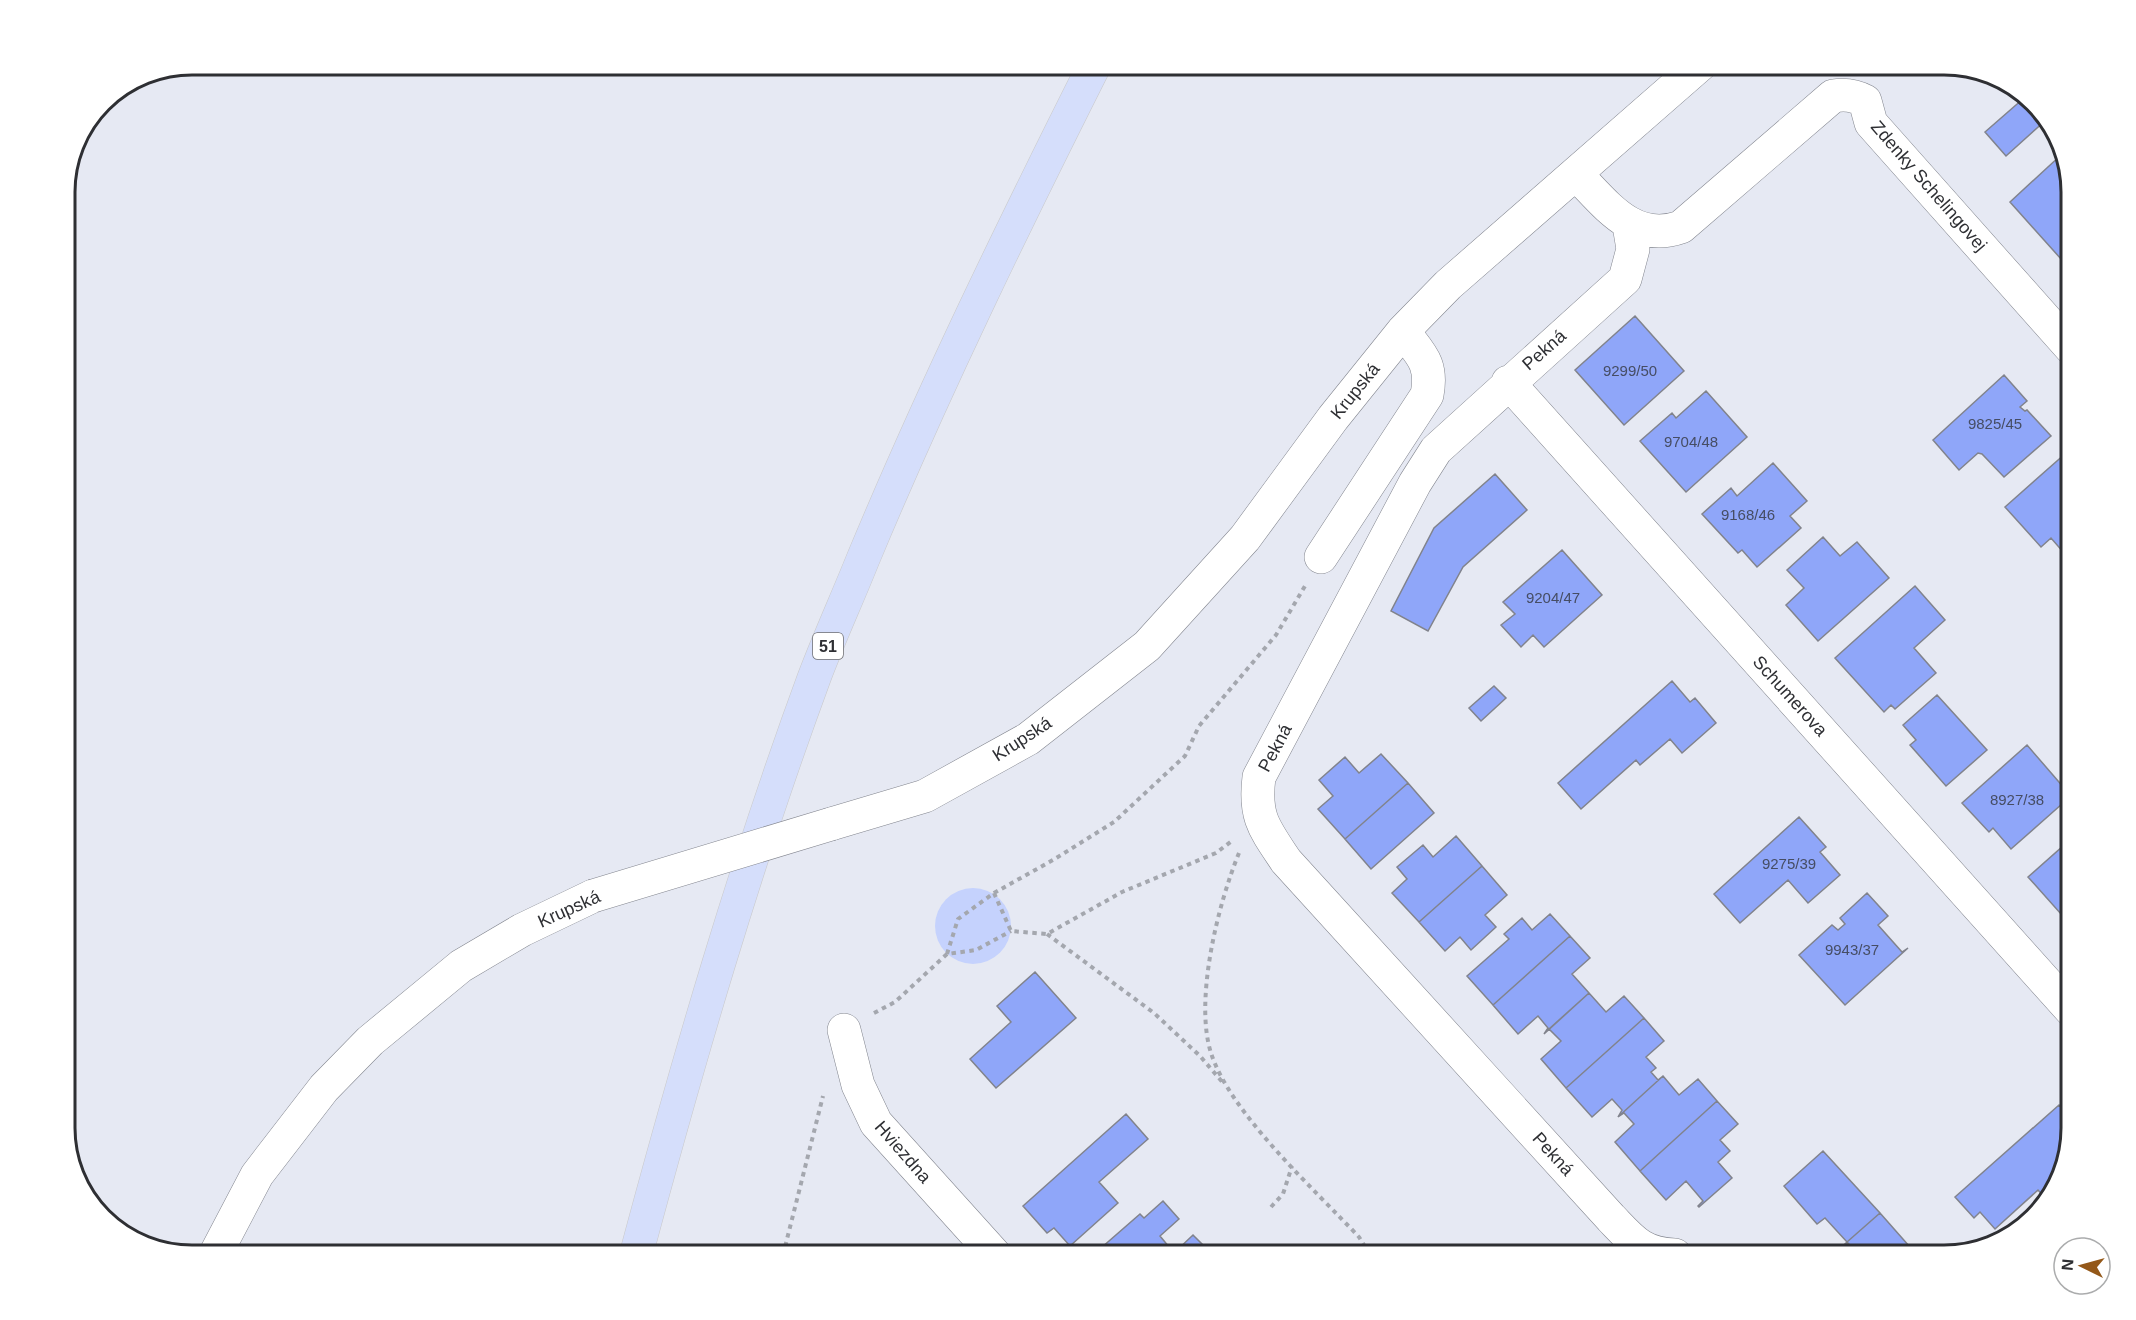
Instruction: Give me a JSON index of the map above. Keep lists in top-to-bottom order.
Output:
{
  "streets": {
    "main road": ["51"],
    "street": [
      "Zdenky Schelingovej",
      "Pekná",
      "Krupská",
      "Schumerova",
      "Hviezdna"
    ]
  },
  "crossings": [
    ["Zdenky Schelingovej", "Pekná"],
    ["Pekná", "Schumerova"]
  ],
  "house_numbers": [
    "9299/50",
    "9825/45",
    "9704/48",
    "9168/46",
    "9204/47",
    "8927/38",
    "9275/39",
    "9943/37"
  ],
  "north": "left"
}
